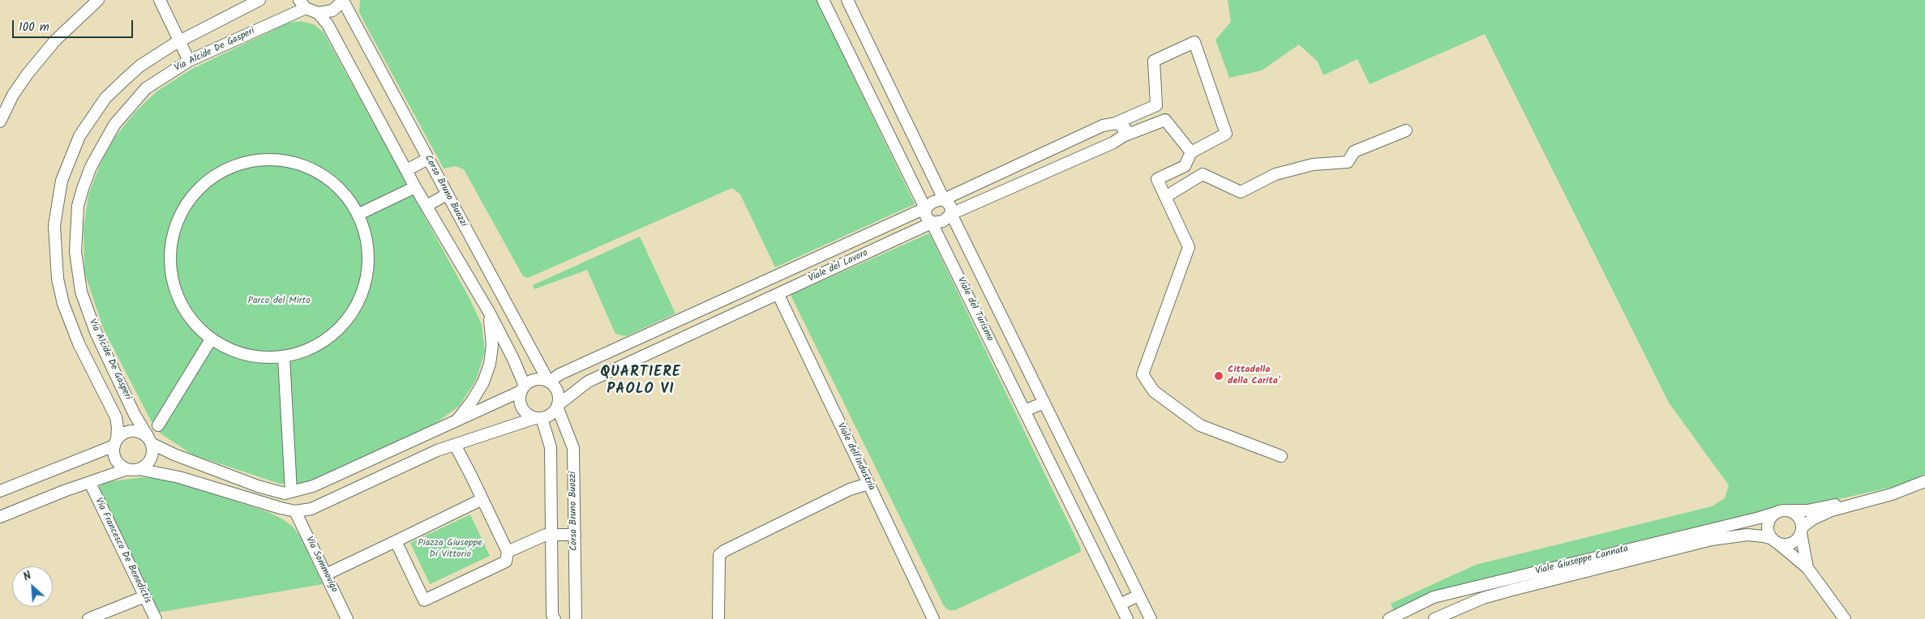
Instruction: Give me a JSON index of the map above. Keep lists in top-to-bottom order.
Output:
{
  "streets": {
    "street": [
      "Via Alcide De Gasperi",
      "Corso Bruno Buozzi",
      "Viale del Lavoro",
      "Viale del Turismo",
      "Viale dell'Industria",
      "Via Francesco De Benedictis",
      "Viale Giuseppe Cannata",
      "Via Sommovigo"
    ]
  },
  "crossings": [
    ["Corso Bruno Buozzi", "Viale del Lavoro"],
    ["Viale del Lavoro", "Viale del Turismo"],
    ["Viale del Lavoro", "Viale dell'Industria"]
  ],
  "districts": ["QUARTIERE PAOLO VI"],
  "parks": ["Parco del Mirto", "Piazza Giuseppe Di Vittorio"],
  "places": ["Cittadella della Carita'"],
  "scale_bar": "100 m",
  "north": "top left"
}
